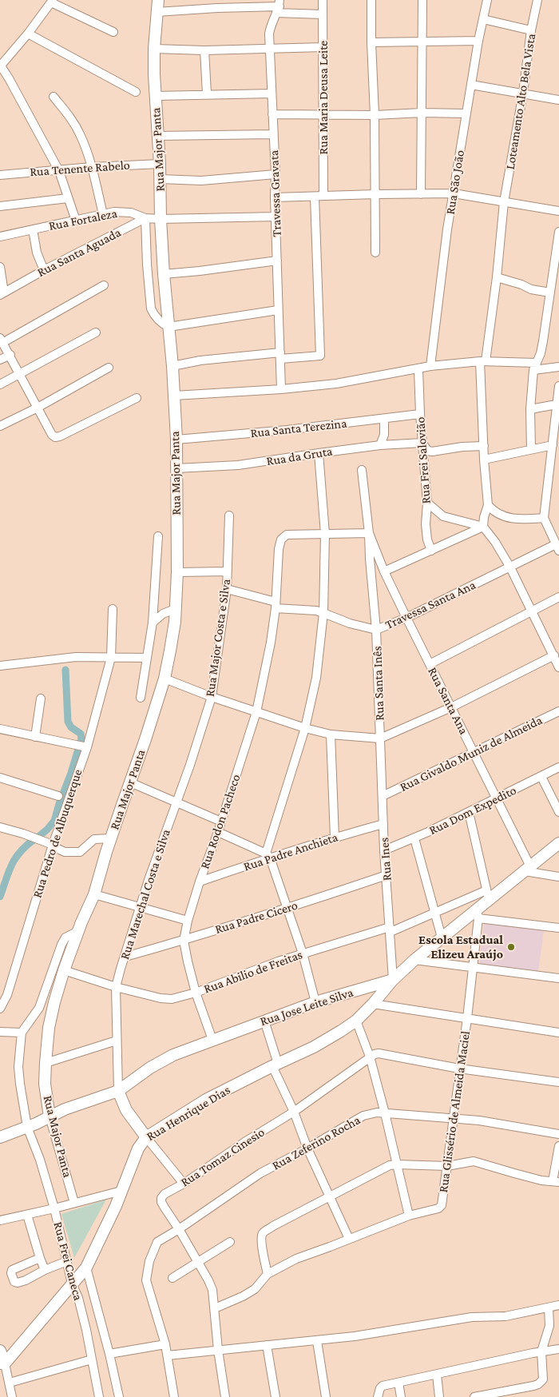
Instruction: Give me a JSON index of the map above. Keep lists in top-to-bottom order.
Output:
{
  "streets": {
    "street": [
      "Rua Maria Deusa Leite",
      "Loteamento Alto Bela Vista",
      "Rua Major Panta",
      "Rua Tenente Rabelo",
      "Rua São João",
      "Travessa Gravata",
      "Rua Fortaleza",
      "Rua Santa Aguada",
      "Rua Santa Terezina",
      "Rua da Gruta",
      "Rua Frei Salovião",
      "Travessa Santa Ana",
      "Rua Major Costa e Silva",
      "Rua Santa Inês",
      "Rua Santa Ana",
      "Rua Givaldo Muniz de Almeida",
      "Rua Dom Expedito",
      "Rua Rodon Pacheco",
      "Rua Pedro de Albuquerque",
      "Rua Padre Anchieta",
      "Rua Ines",
      "Rua Marechal Costa e Silva",
      "Rua Padre Cicero",
      "Rua Abilio de Freitas",
      "Rua Jose Leite Silva",
      "Rua Glissério de Almeida Maciel",
      "Rua Henrique Dias",
      "Rua Zeferino Rocha",
      "Rua Tomaz Cinesio",
      "Rua Frei Caneca"
    ]
  },
  "crossings": [
    ["Rua Major Panta", "Rua Tenente Rabelo"],
    ["Rua Major Panta", "Rua Santa Terezina"],
    ["Rua Major Panta", "Rua da Gruta"],
    ["Rua Major Panta", "Rua Abilio de Freitas"],
    ["Rua Major Panta", "Rua Jose Leite Silva"],
    ["Rua Major Panta", "Rua Frei Caneca"],
    ["Rua Fortaleza", "Rua Santa Aguada"],
    ["Rua Santa Terezina", "Rua Frei Salovião"],
    ["Rua da Gruta", "Rua Frei Salovião"],
    ["Travessa Santa Ana", "Rua Major Costa e Silva"],
    ["Travessa Santa Ana", "Rua Santa Inês"],
    ["Travessa Santa Ana", "Rua Santa Ana"],
    ["Travessa Santa Ana", "Rua Rodon Pacheco"],
    ["Rua Major Costa e Silva", "Rua Marechal Costa e Silva"],
    ["Rua Santa Inês", "Rua Santa Ana"],
    ["Rua Santa Inês", "Rua Ines"],
    ["Rua Santa Ana", "Rua Givaldo Muniz de Almeida"],
    ["Rua Santa Ana", "Rua Dom Expedito"],
    ["Rua Santa Ana", "Rua Jose Leite Silva"],
    ["Rua Givaldo Muniz de Almeida", "Rua Ines"],
    ["Rua Dom Expedito", "Rua Ines"],
    ["Rua Rodon Pacheco", "Rua Padre Anchieta"],
    ["Rua Rodon Pacheco", "Rua Padre Cicero"],
    ["Rua Rodon Pacheco", "Rua Abilio de Freitas"],
    ["Rua Rodon Pacheco", "Rua Jose Leite Silva"],
    ["Rua Padre Anchieta", "Rua Ines"],
    ["Rua Ines", "Rua Padre Cicero"],
    ["Rua Ines", "Rua Abilio de Freitas"],
    ["Rua Ines", "Rua Jose Leite Silva"],
    ["Rua Ines", "Rua Henrique Dias"],
    ["Rua Marechal Costa e Silva", "Rua Padre Cicero"],
    ["Rua Marechal Costa e Silva", "Rua Abilio de Freitas"],
    ["Rua Marechal Costa e Silva", "Rua Jose Leite Silva"],
    ["Rua Abilio de Freitas", "Rua Jose Leite Silva"],
    ["Rua Jose Leite Silva", "Rua Glissério de Almeida Maciel"],
    ["Rua Jose Leite Silva", "Rua Henrique Dias"],
    ["Rua Jose Leite Silva", "Rua Frei Caneca"],
    ["Rua Glissério de Almeida Maciel", "Rua Zeferino Rocha"],
    ["Rua Henrique Dias", "Rua Frei Caneca"],
    ["Rua Zeferino Rocha", "Rua Tomaz Cinesio"]
  ],
  "places": ["Escola Estadual Elizeu Araújo"]
}
